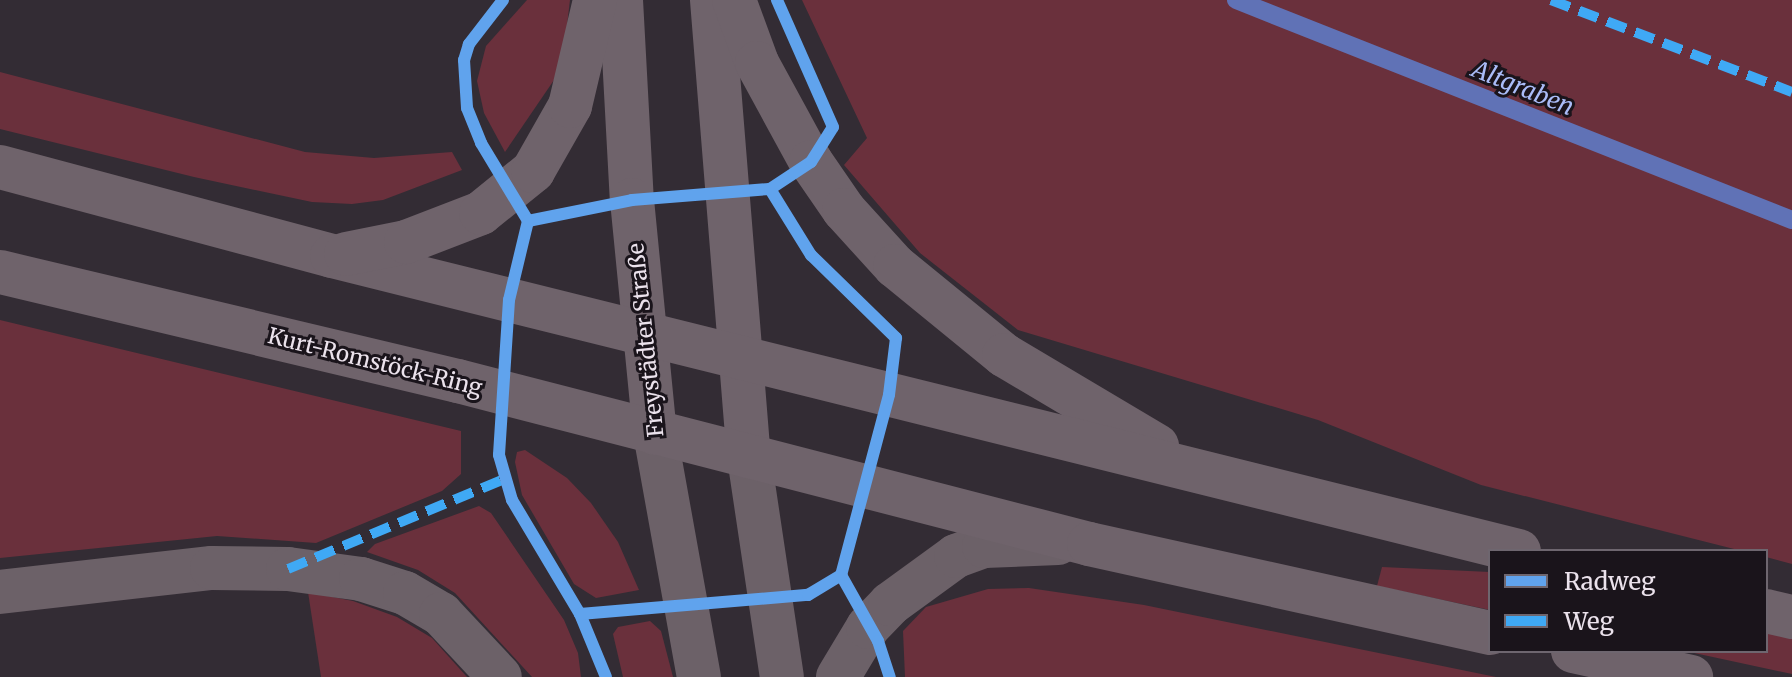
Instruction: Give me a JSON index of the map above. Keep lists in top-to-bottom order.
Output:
{
  "streets": {
    "main road": ["Freystädter Straße", "Kurt-Romstöck-Ring"]
  },
  "crossings": [
    ["Freystädter Straße", "Kurt-Romstöck-Ring"]
  ],
  "water": ["Altgraben"],
  "legend": ["Radweg", "Weg"]
}
